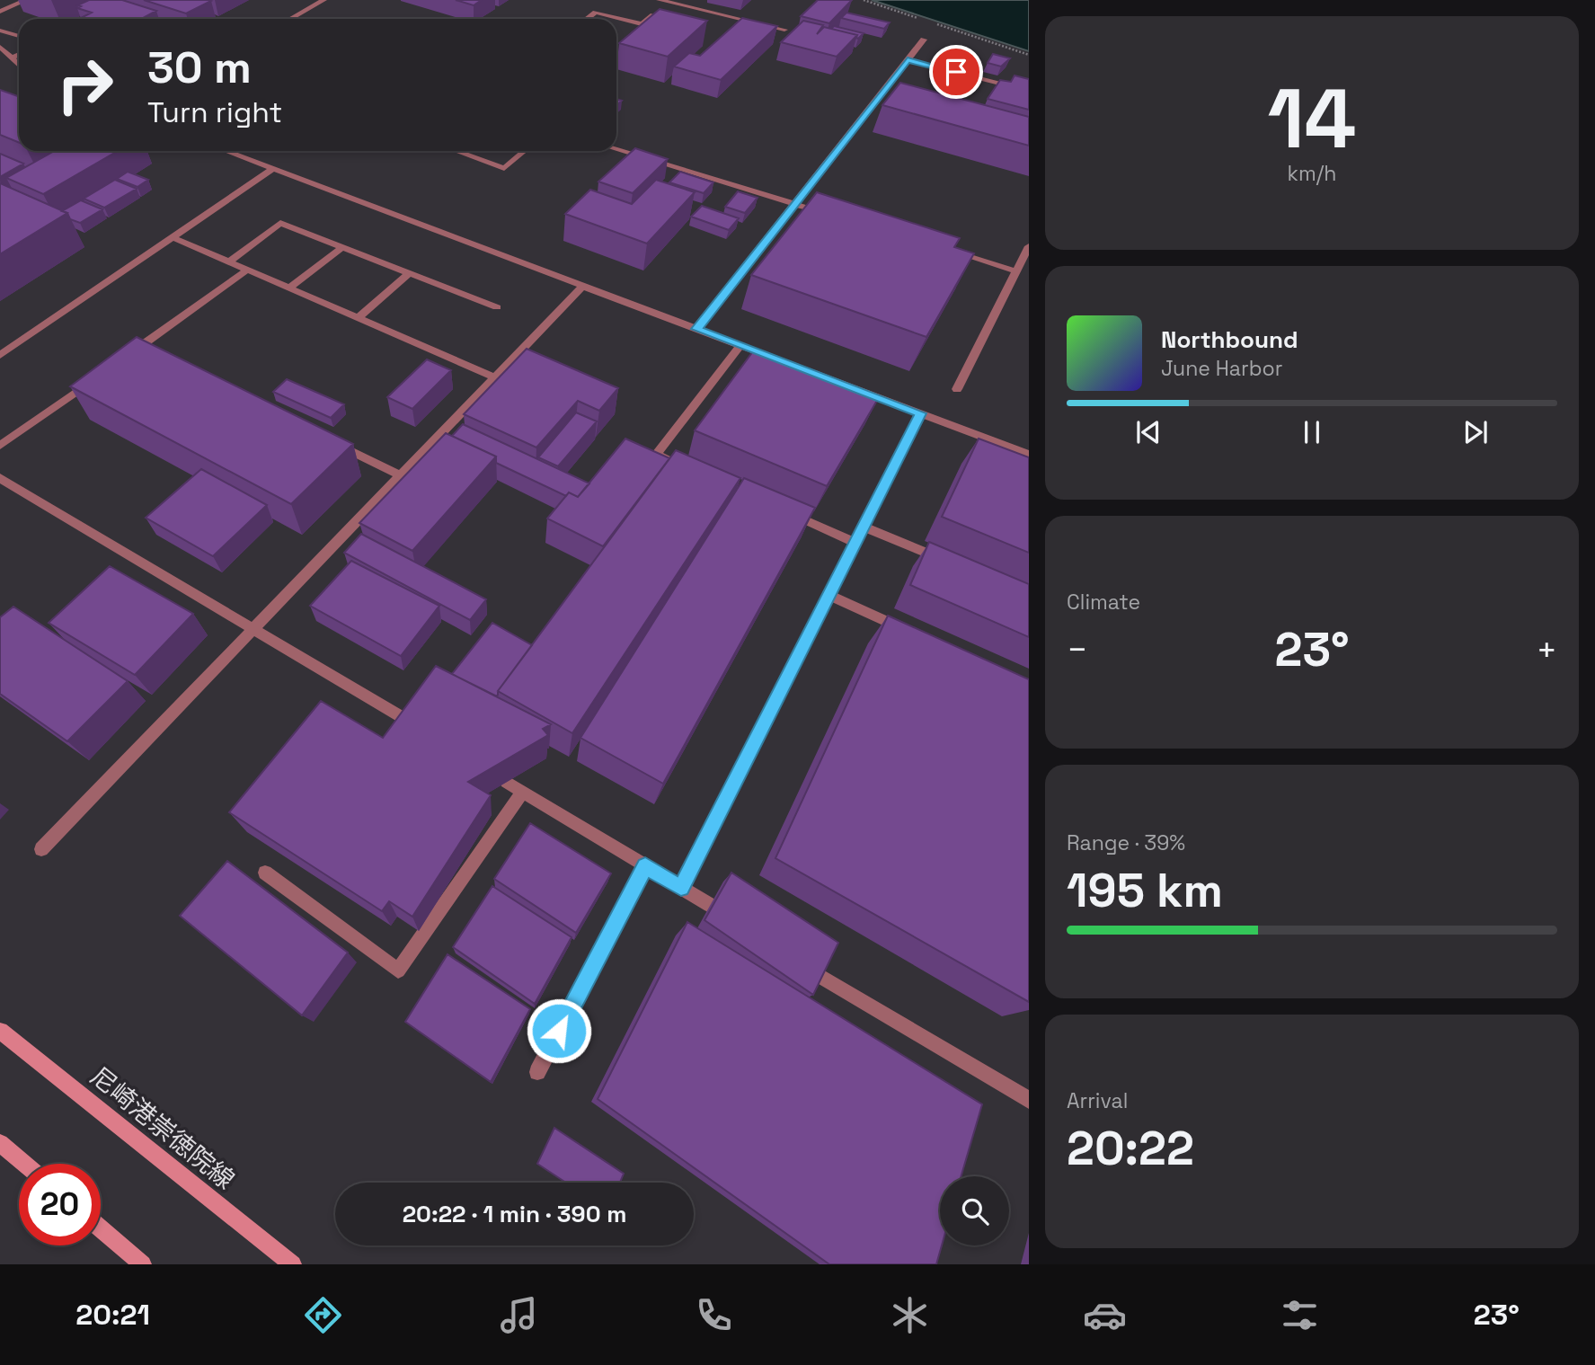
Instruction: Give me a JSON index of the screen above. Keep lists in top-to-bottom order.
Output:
{
  "streets": {
    "main road": ["尼崎港崇徳院線"]
  },
  "page": {
    "tile": [
      ["14", "km/h"],
      "Climate",
      ["Range · 39%", "195 km"],
      ["Arrival", "20:22"]
    ],
    "turn": ["30 m", "Turn right"],
    "song": ["Northbound", "June Harbor"],
    "heat": ["−", "23°", "+"],
    "limit": "20",
    "trip": "20:22 · 1 min · 390 m",
    "tabs": ["20:21", "23°"]
  }
}
